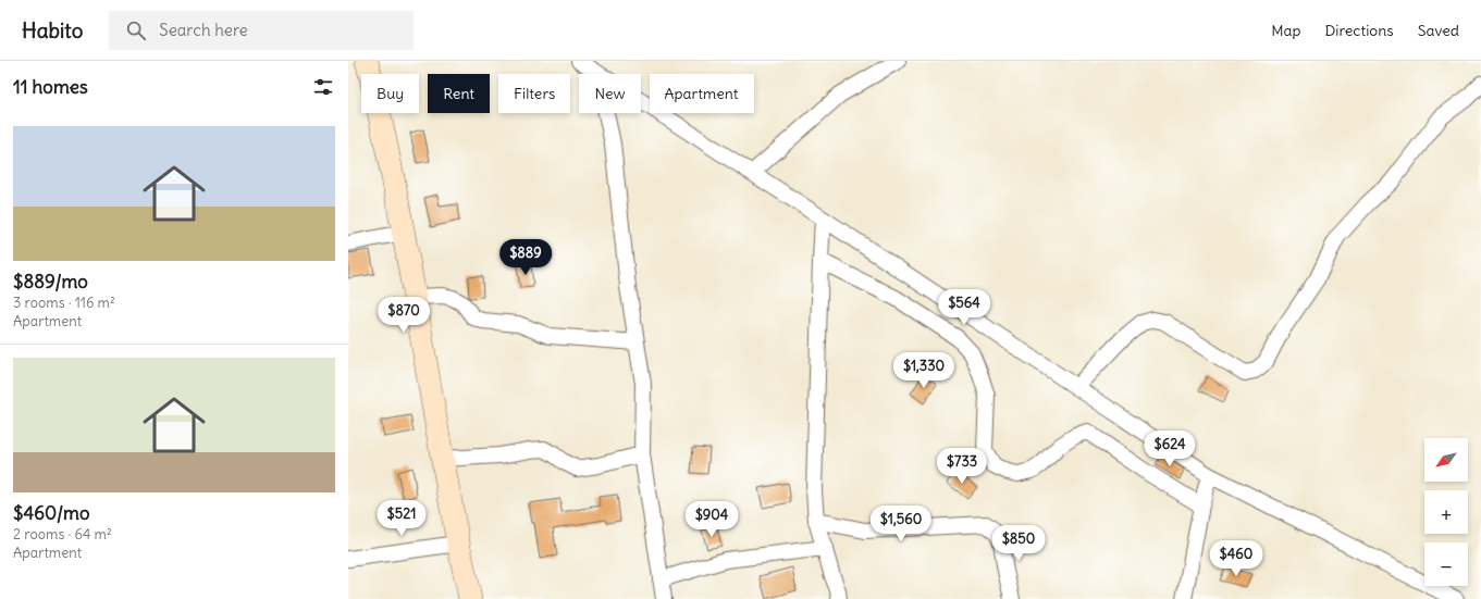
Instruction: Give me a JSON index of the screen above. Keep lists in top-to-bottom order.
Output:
{
  "north": "bottom left",
  "page": {
    "header": "Habito",
    "search": "Search here",
    "nav": ["Map", "Directions", "Saved"],
    "heading": "11 homes",
    "chip": [
      "Buy",
      "Rent",
      "Filters",
      "New",
      "Apartment"
    ],
    "list": [
      {
        "name": "$889/mo",
        "note": "3 rooms · 116 m² · Apartment"
      },
      {
        "name": "$460/mo",
        "note": "2 rooms · 64 m² · Apartment"
      }
    ],
    "price": [
      "$889",
      "$564",
      "$870",
      "$1,330",
      "$624",
      "$733",
      "$521",
      "$904",
      "$1,560",
      "$850",
      "$460"
    ],
    "map_buttons": ["+", "−"]
  }
}
